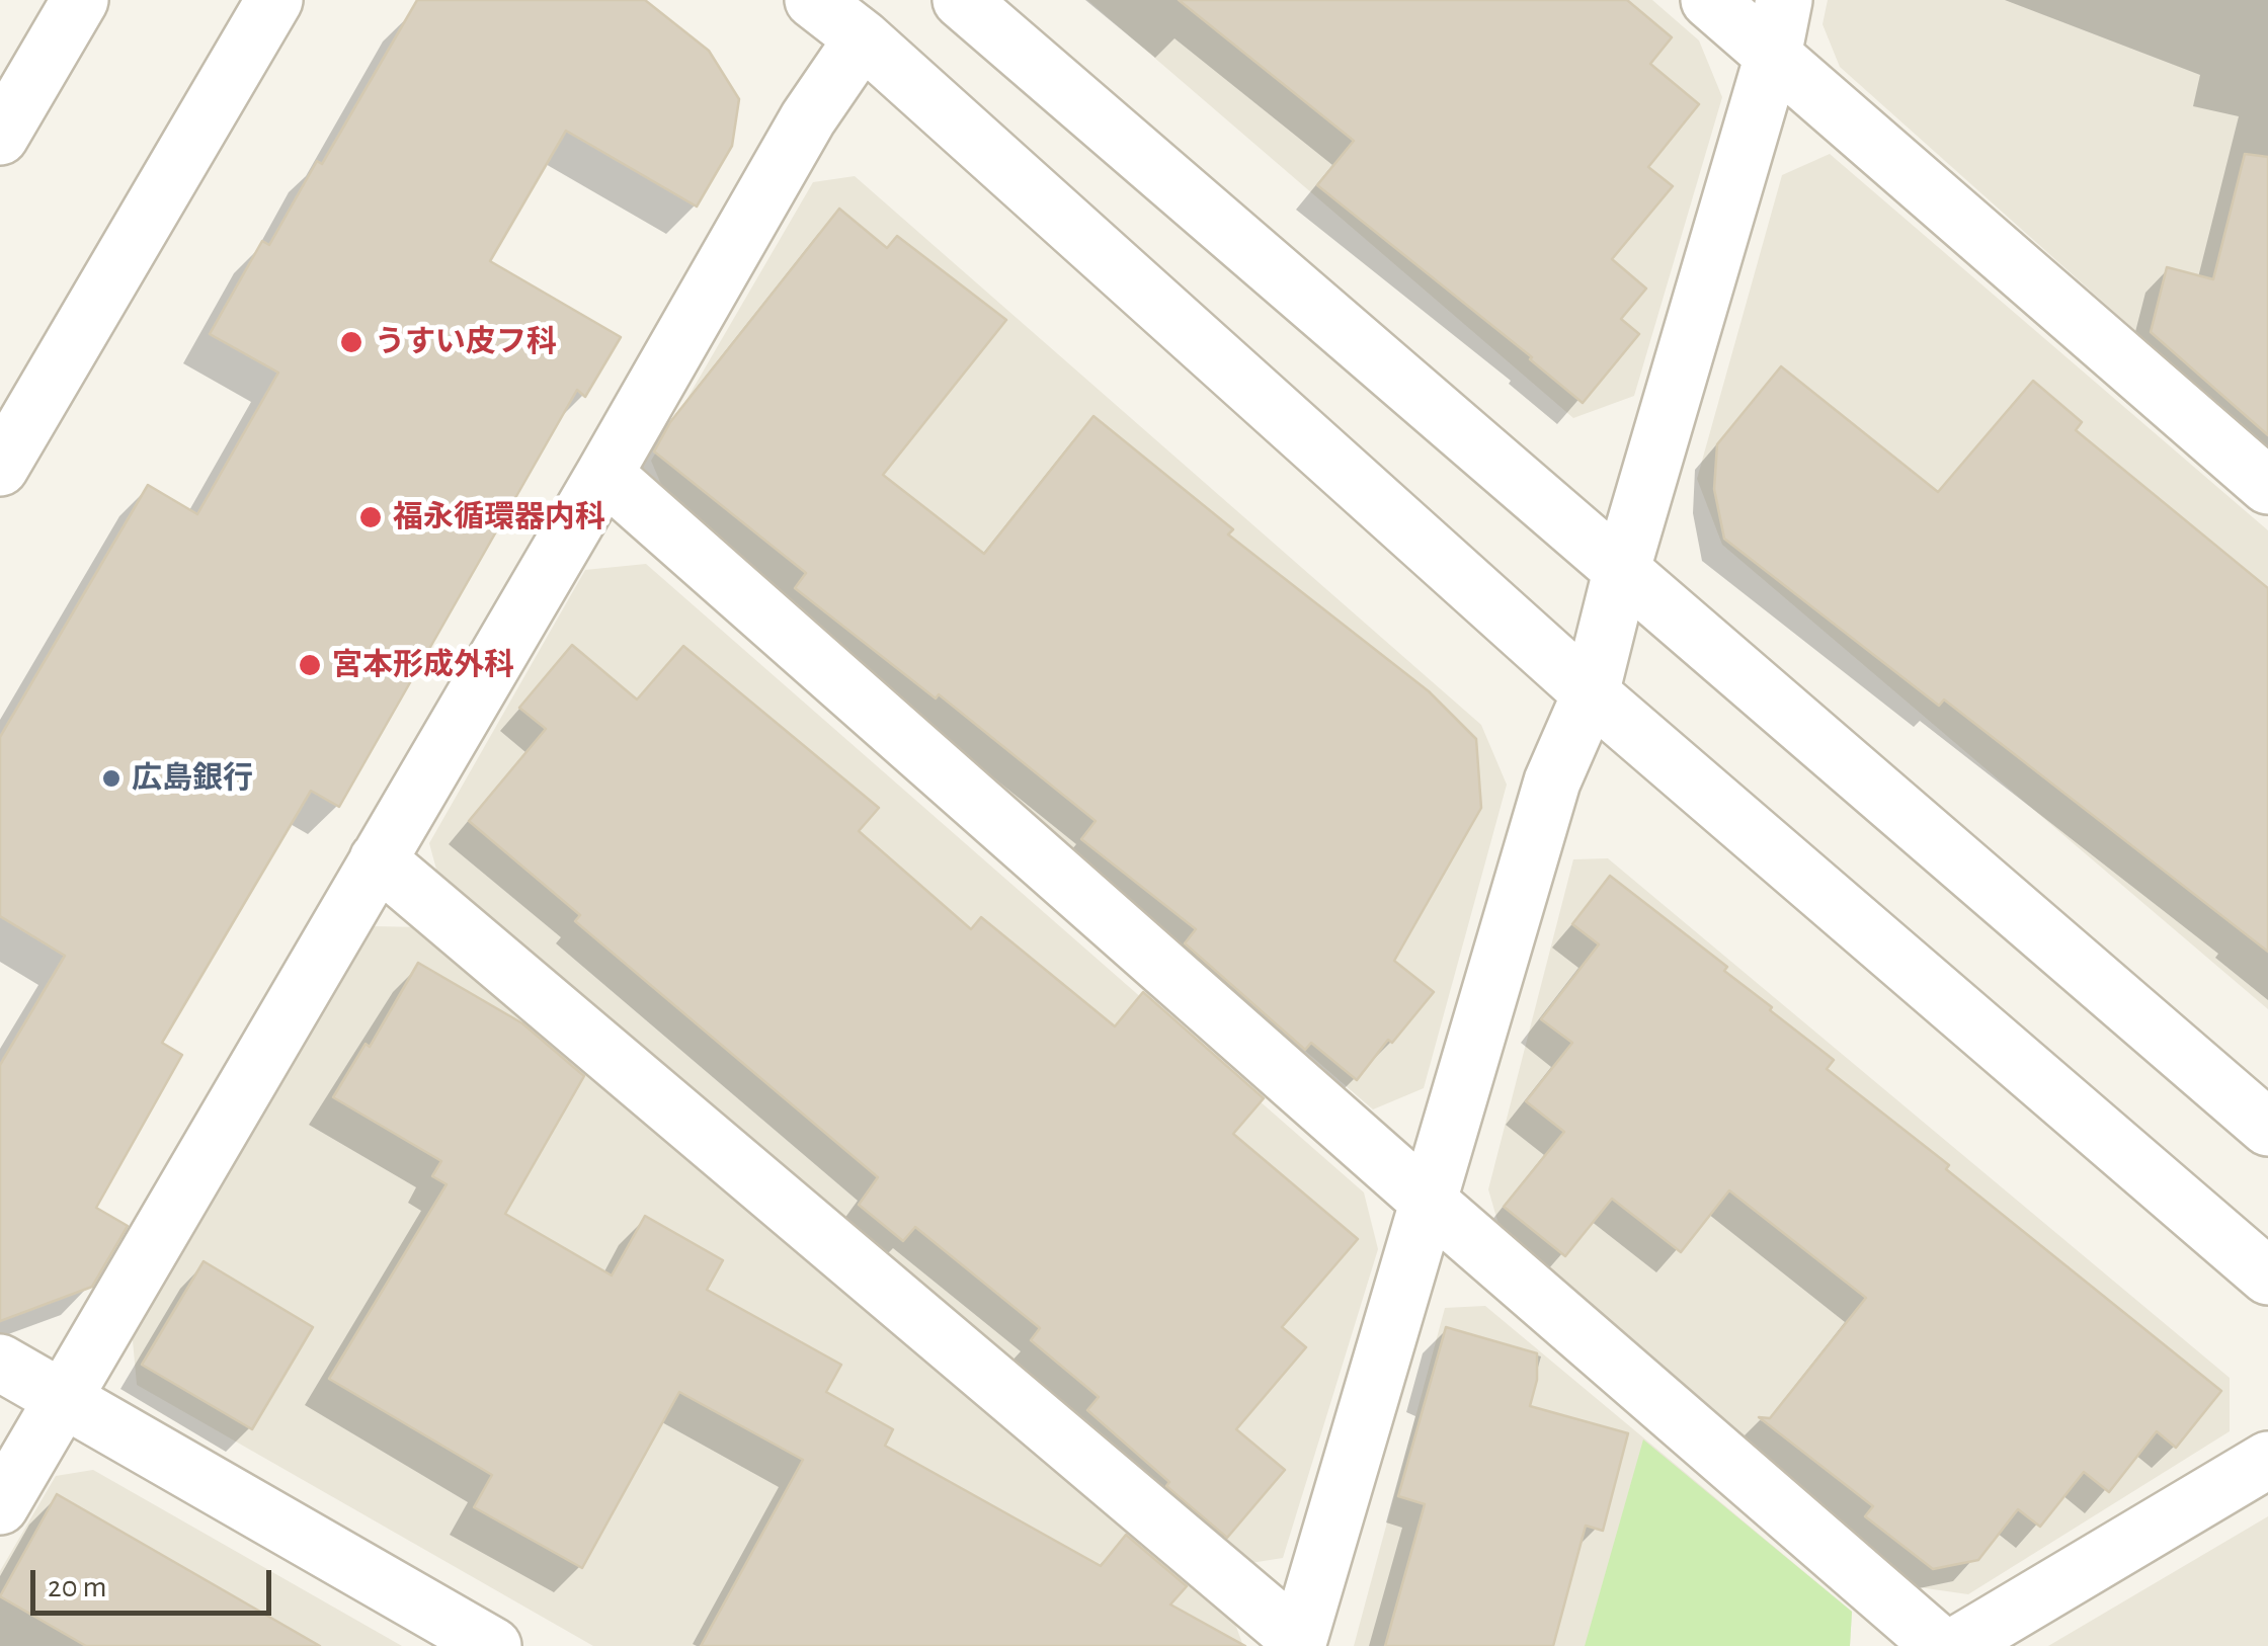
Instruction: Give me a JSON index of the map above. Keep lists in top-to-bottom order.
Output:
{
  "places": [
    "うすい皮フ科",
    "福永循環器内科",
    "宮本形成外科",
    "広島銀行"
  ],
  "scale_bar": "20 m"
}
